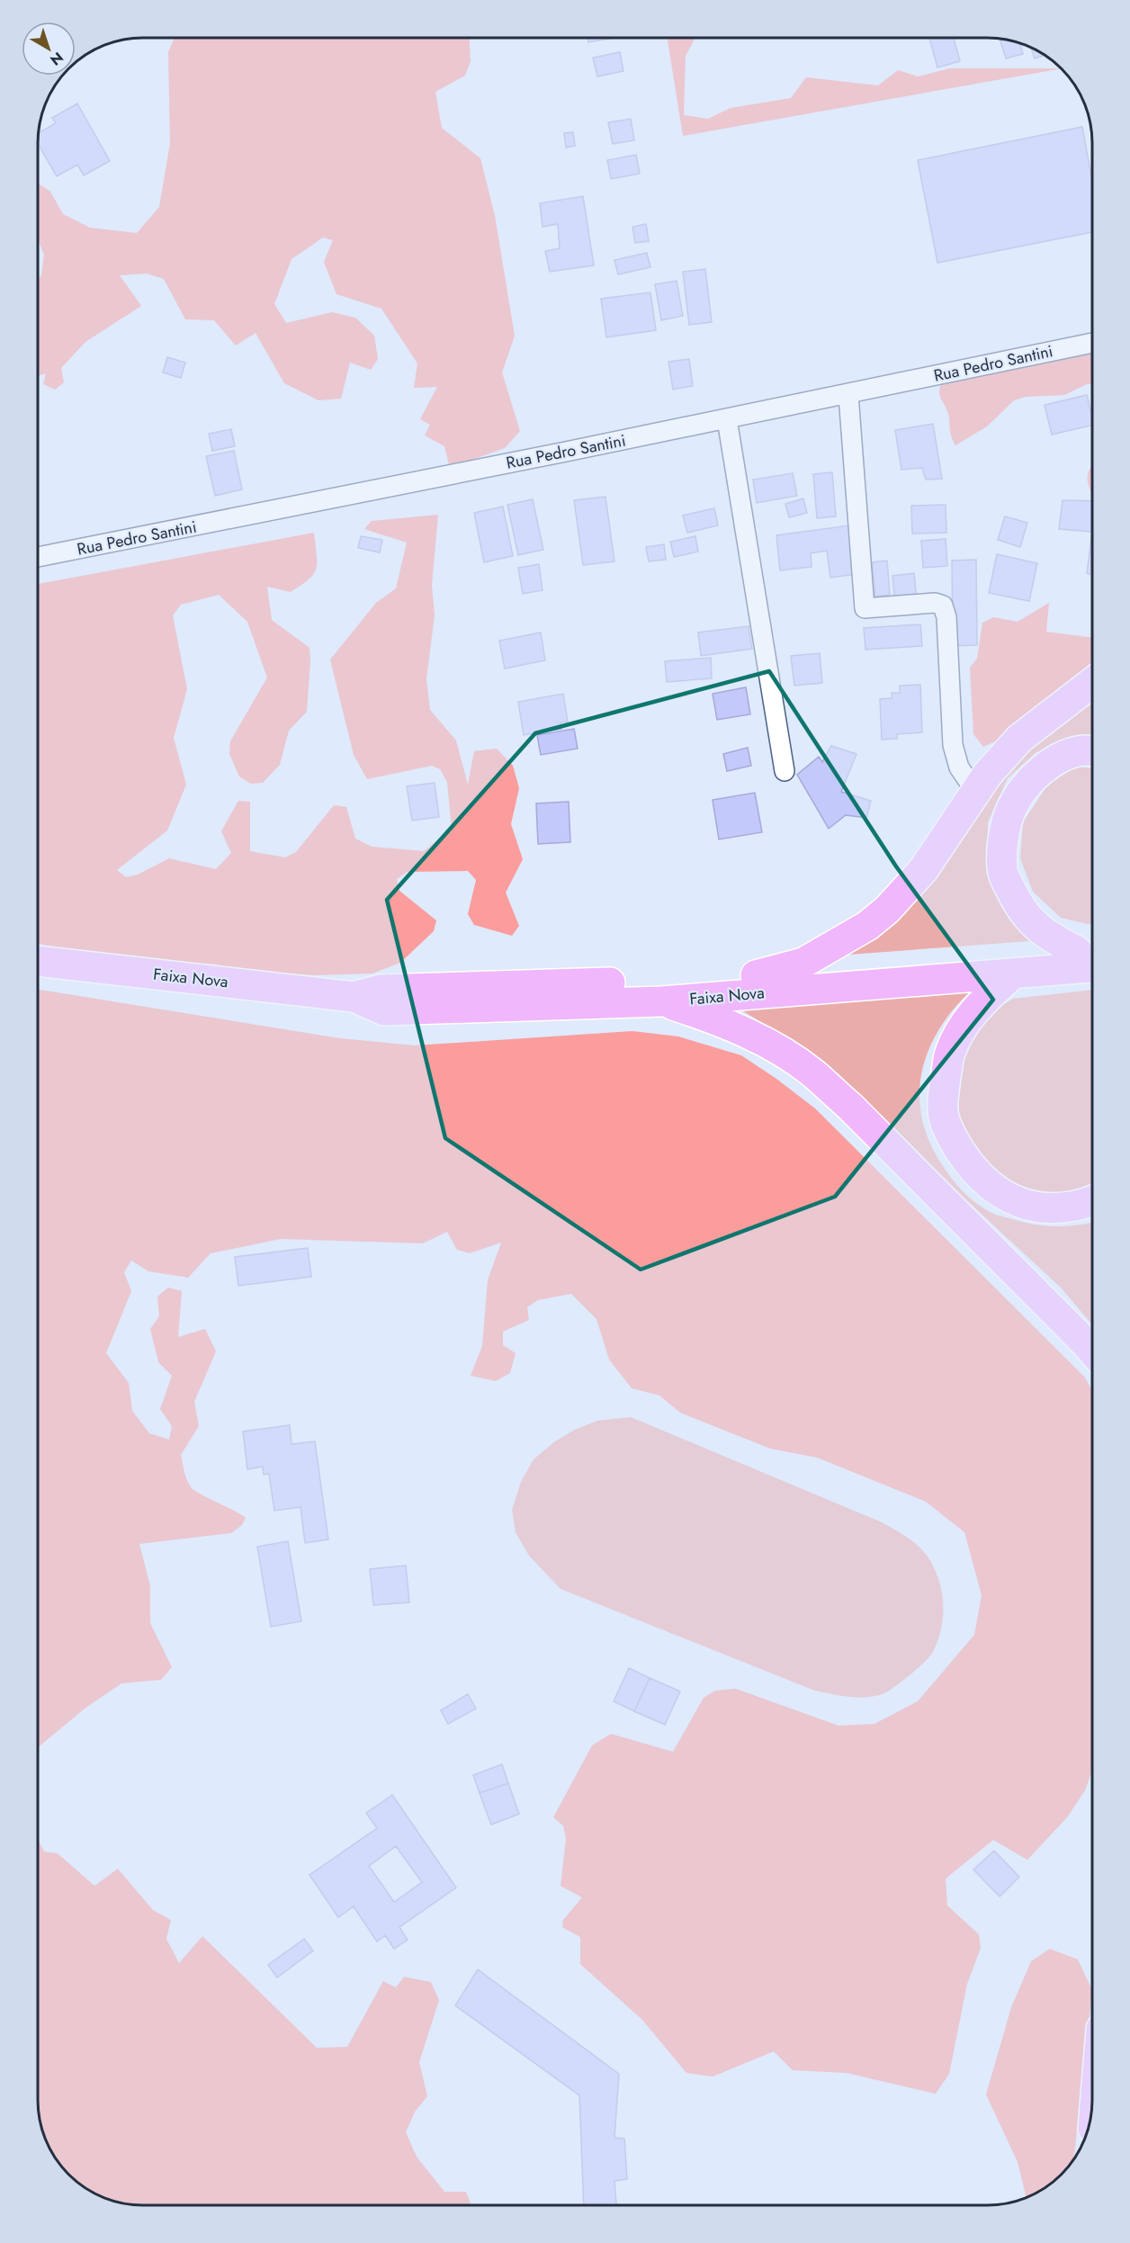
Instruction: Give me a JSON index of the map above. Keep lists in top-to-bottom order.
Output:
{
  "streets": {
    "highway": ["Faixa Nova"],
    "street": ["Rua Pedro Santini"]
  },
  "north": "bottom right"
}
